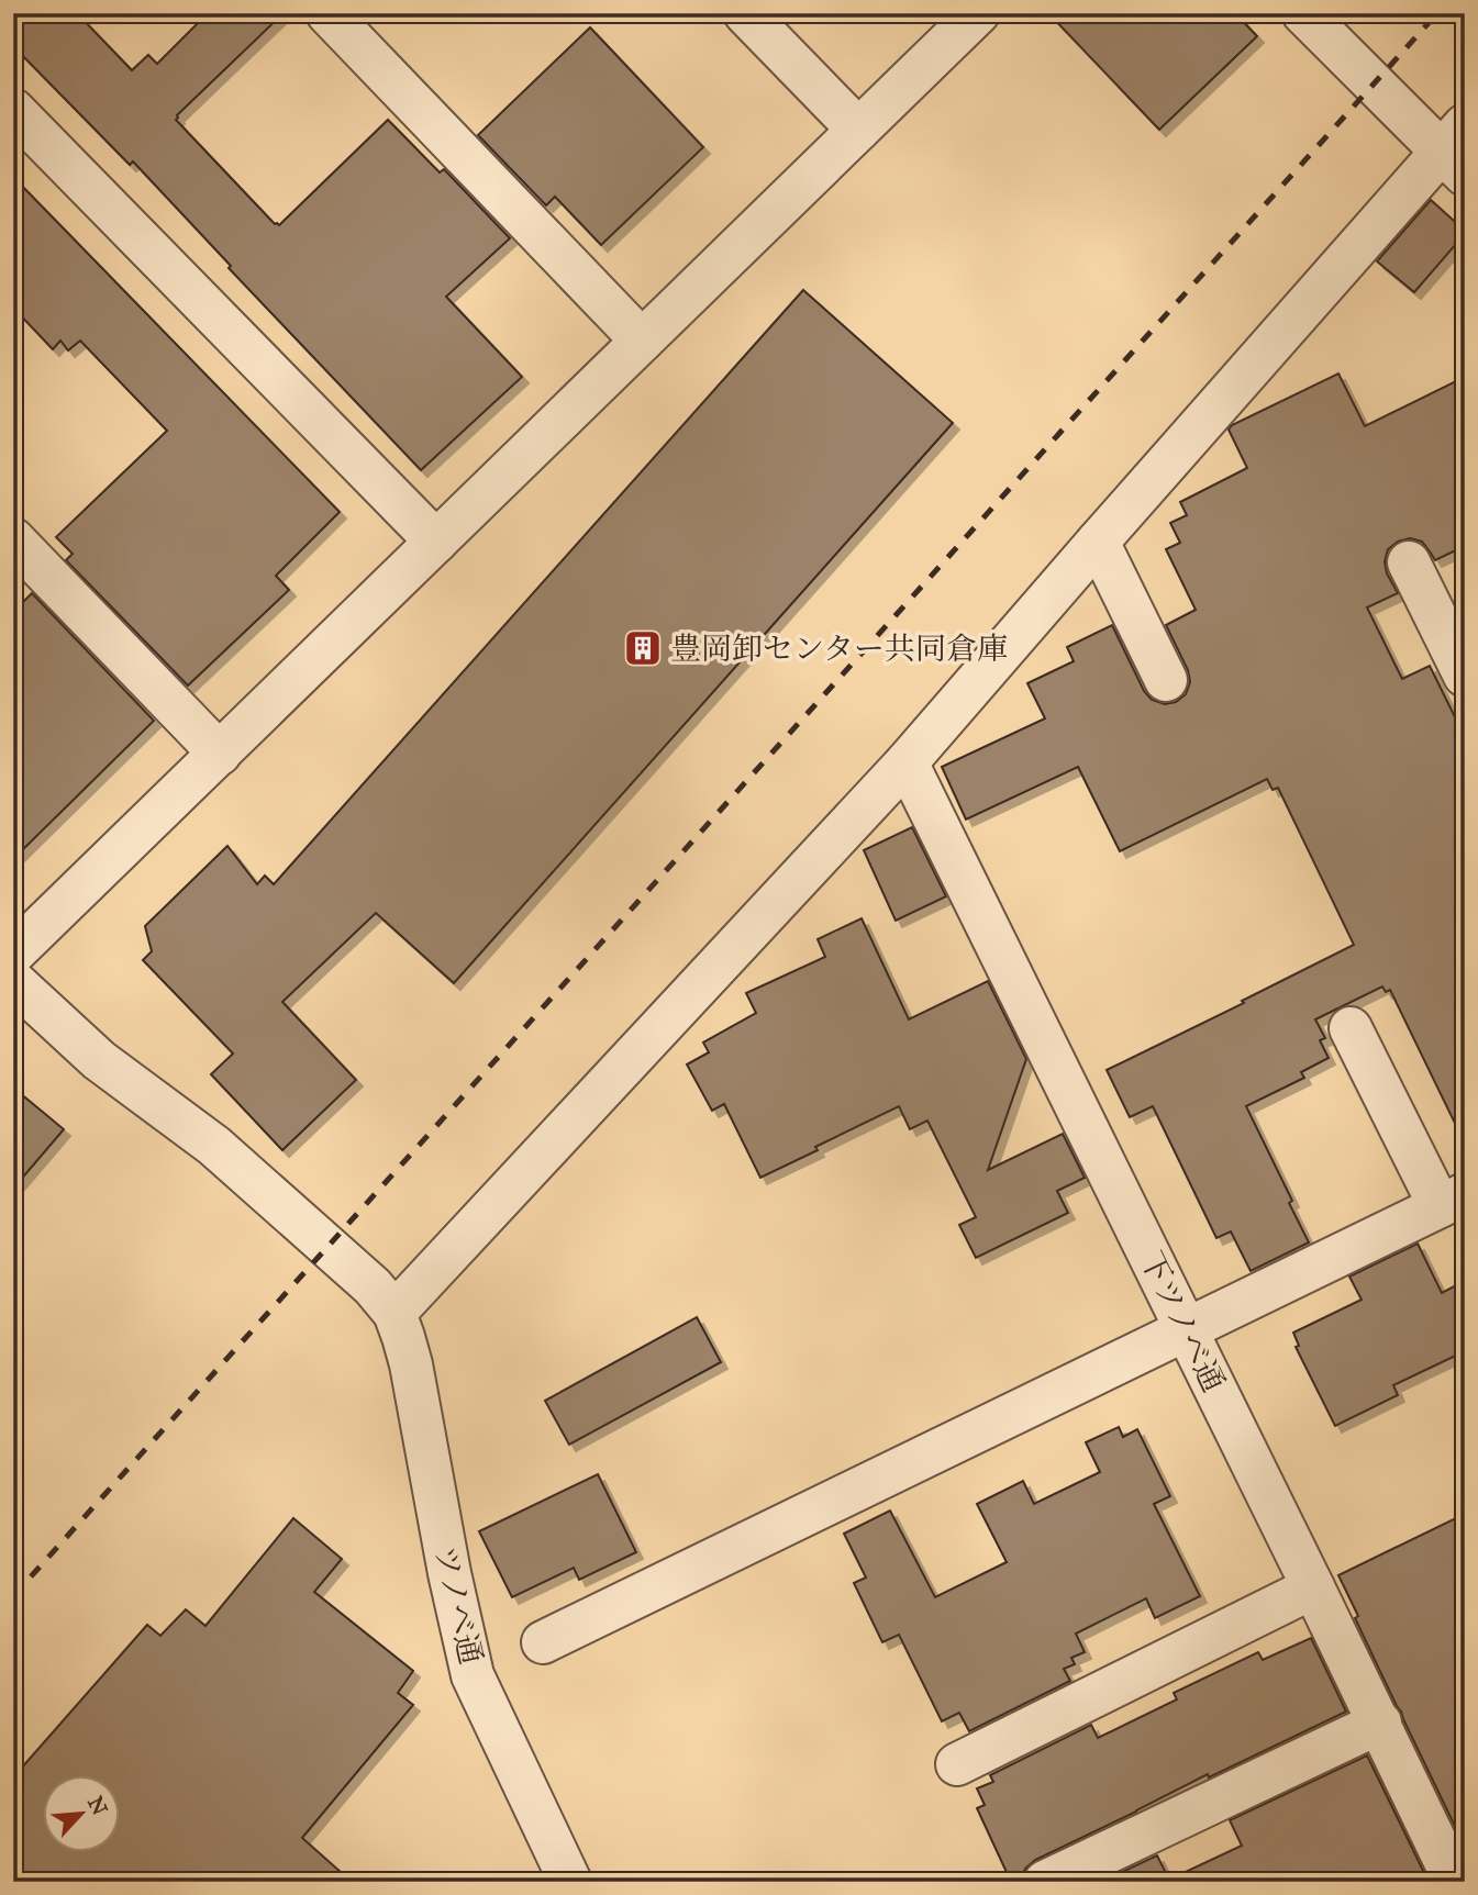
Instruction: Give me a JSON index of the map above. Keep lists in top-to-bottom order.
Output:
{
  "streets": {
    "street": ["下ツノベ通", "ツノベ通"]
  },
  "places": {
    "building": ["豊岡卸センター共同倉庫"]
  },
  "north": "top right"
}
